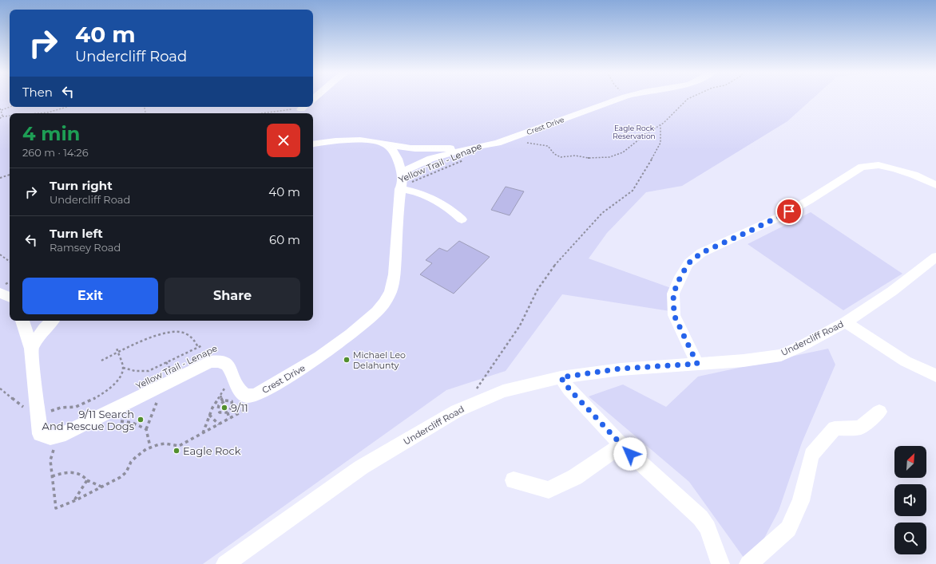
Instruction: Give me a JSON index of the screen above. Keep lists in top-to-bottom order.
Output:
{
  "streets": {
    "street": ["Crest Drive", "Undercliff Road"],
    "path": ["Yellow Trail - Lenape"]
  },
  "crossings": [
    ["Crest Drive", "Yellow Trail - Lenape"]
  ],
  "parks": ["Eagle Rock Reservation"],
  "places": [
    "Michael Leo Delahunty",
    "9/11",
    "9/11 Search And Rescue Dogs",
    "Eagle Rock"
  ],
  "north": "top right",
  "page": {
    "turn": ["40 m", "Undercliff Road"],
    "then": "Then",
    "heading": ["4 min", "260 m · 14:26"],
    "list": [
      {
        "name": "Turn right",
        "note": "Undercliff Road",
        "value": "40 m"
      },
      {
        "name": "Turn left",
        "note": "Ramsey Road",
        "value": "60 m"
      }
    ],
    "buttons": ["Exit", "Share"]
  }
}
